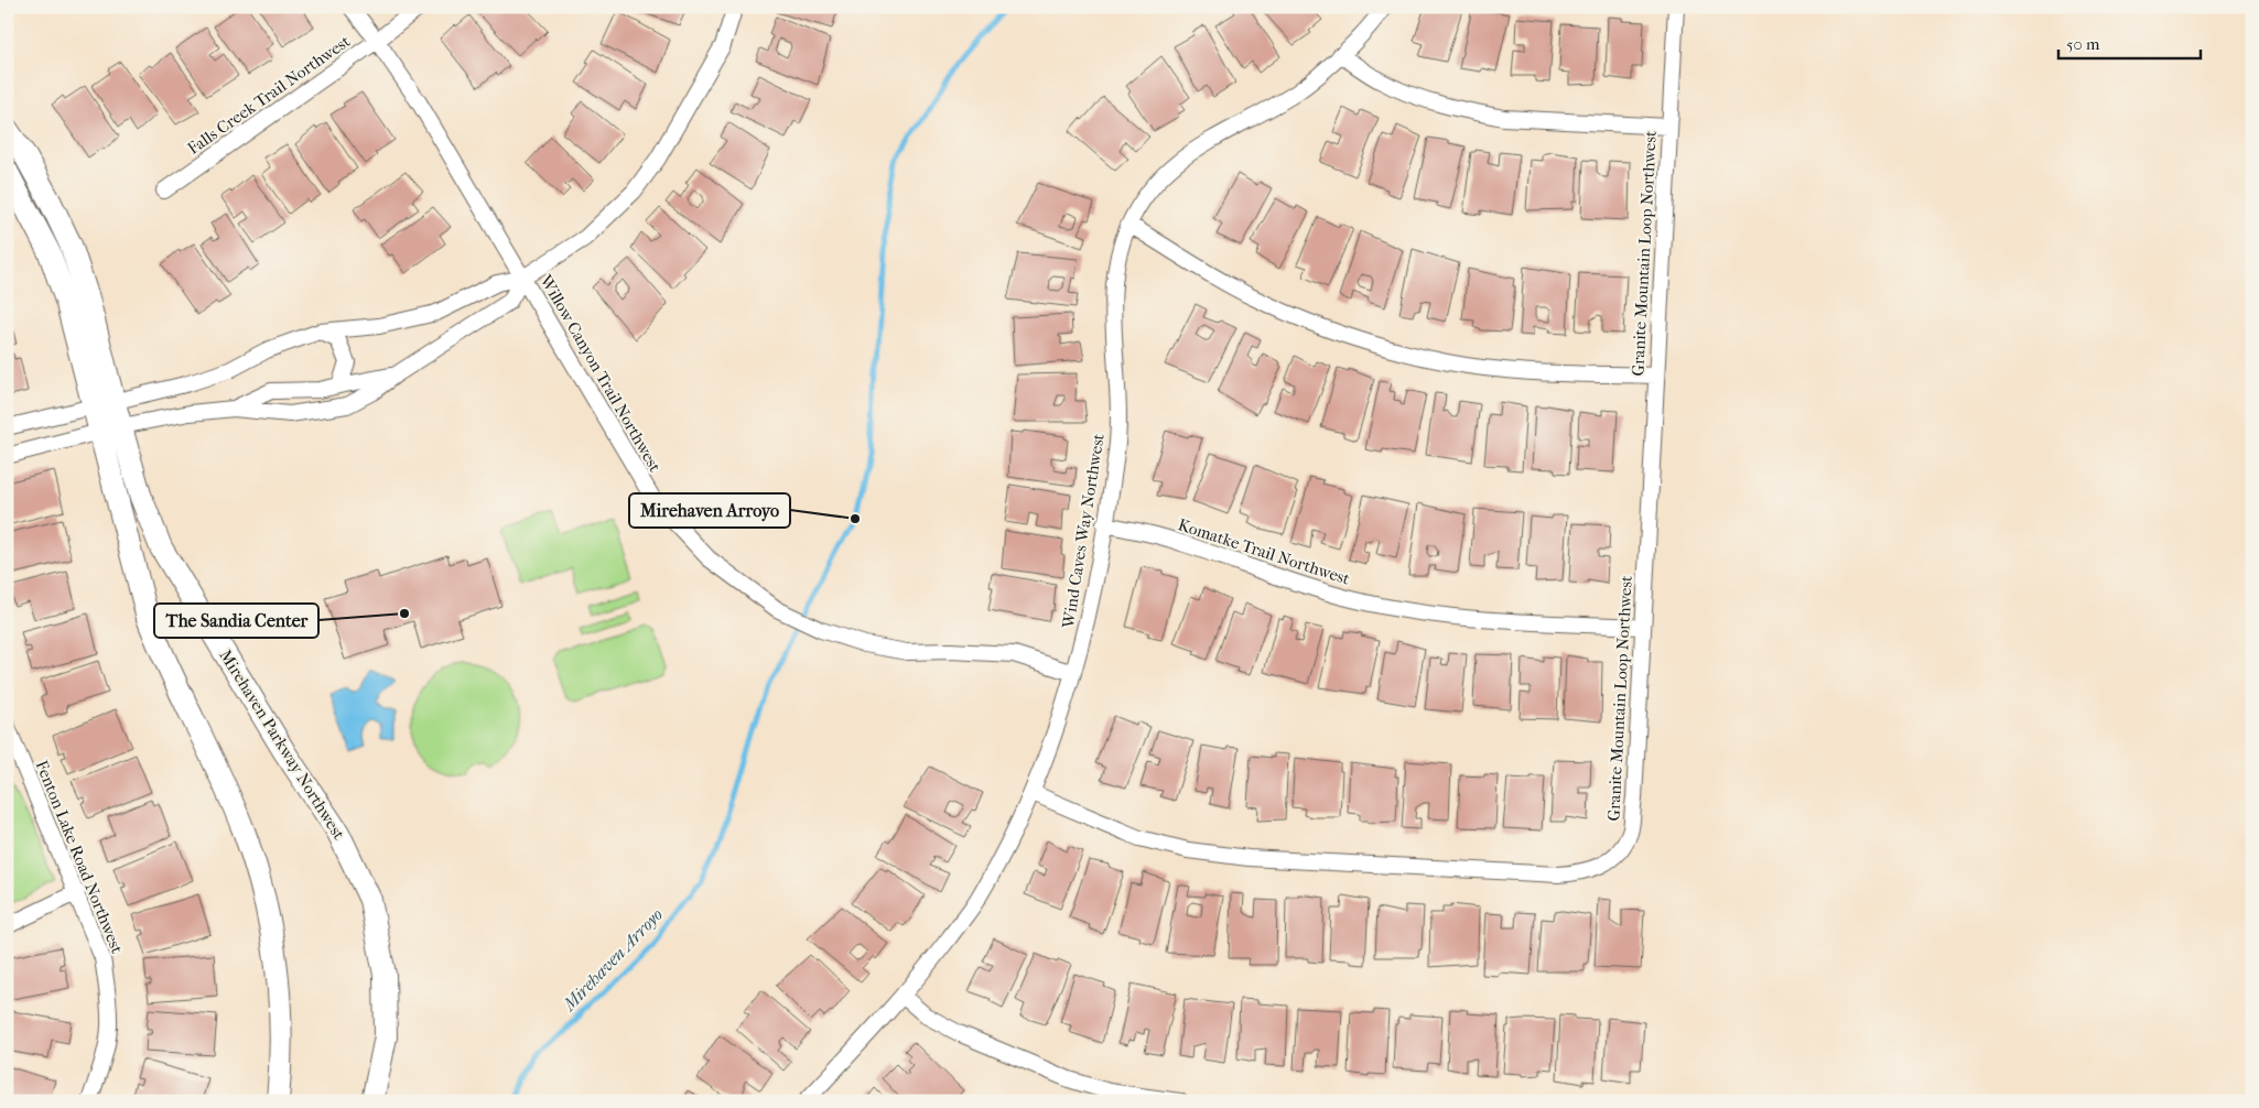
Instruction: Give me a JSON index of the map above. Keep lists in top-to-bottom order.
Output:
{
  "streets": {
    "street": [
      "Falls Creek Trail Northwest",
      "Granite Mountain Loop Northwest",
      "Willow Canyon Trail Northwest",
      "Wind Caves Way Northwest",
      "Komatke Trail Northwest",
      "Mirehaven Parkway Northwest",
      "Fenton Lake Road Northwest"
    ]
  },
  "crossings": [
    ["Falls Creek Trail Northwest", "Willow Canyon Trail Northwest"],
    ["Granite Mountain Loop Northwest", "Wind Caves Way Northwest"],
    ["Granite Mountain Loop Northwest", "Komatke Trail Northwest"],
    ["Willow Canyon Trail Northwest", "Wind Caves Way Northwest"],
    ["Wind Caves Way Northwest", "Komatke Trail Northwest"]
  ],
  "water": ["Mirehaven Arroyo"],
  "places": ["Mirehaven Arroyo", "The Sandia Center"],
  "scale_bar": "50 m"
}
